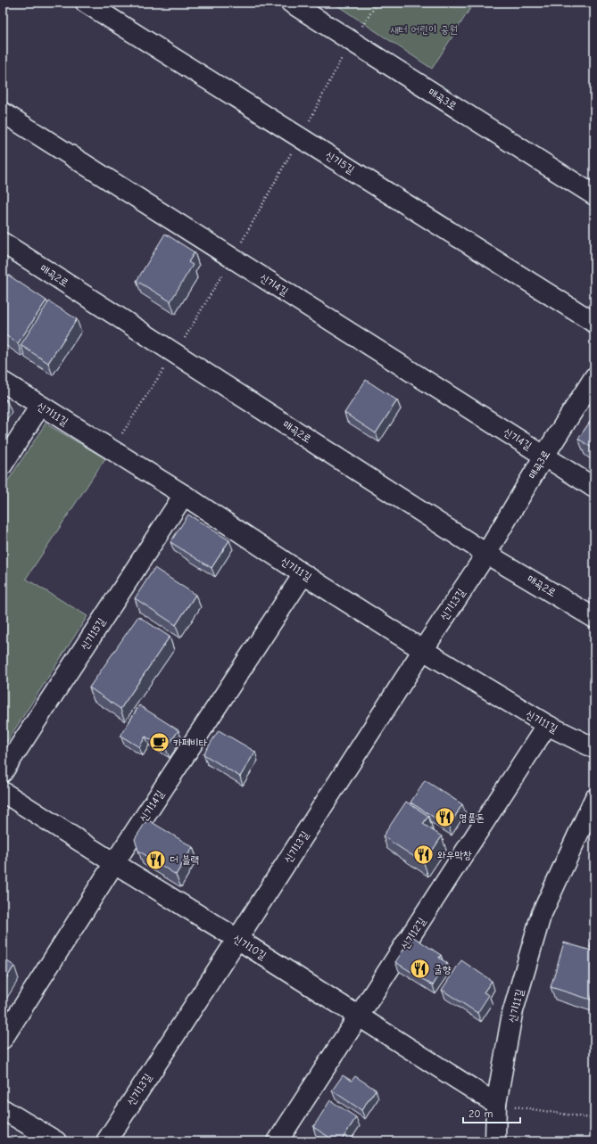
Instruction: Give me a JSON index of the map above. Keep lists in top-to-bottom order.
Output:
{
  "streets": {
    "street": [
      "매곡3로",
      "신기5길",
      "매곡2로",
      "신기4길",
      "신기11길",
      "신기13길",
      "신기15길",
      "신기14길",
      "신기12길",
      "신기10길"
    ]
  },
  "crossings": [
    ["매곡3로", "매곡2로"],
    ["매곡3로", "신기4길"],
    ["매곡3로", "신기13길"],
    ["매곡2로", "신기13길"],
    ["신기11길", "신기13길"],
    ["신기11길", "신기15길"],
    ["신기11길", "신기14길"],
    ["신기11길", "신기12길"],
    ["신기11길", "신기10길"],
    ["신기13길", "신기10길"],
    ["신기14길", "신기10길"],
    ["신기12길", "신기10길"]
  ],
  "parks": ["새터 어린이 공원"],
  "places": {
    "cafe": ["카페비타"],
    "restaurant": [
      "명품돈",
      "와우막창",
      "더 블랙",
      "굴향"
    ]
  },
  "scale_bar": "20 m"
}
